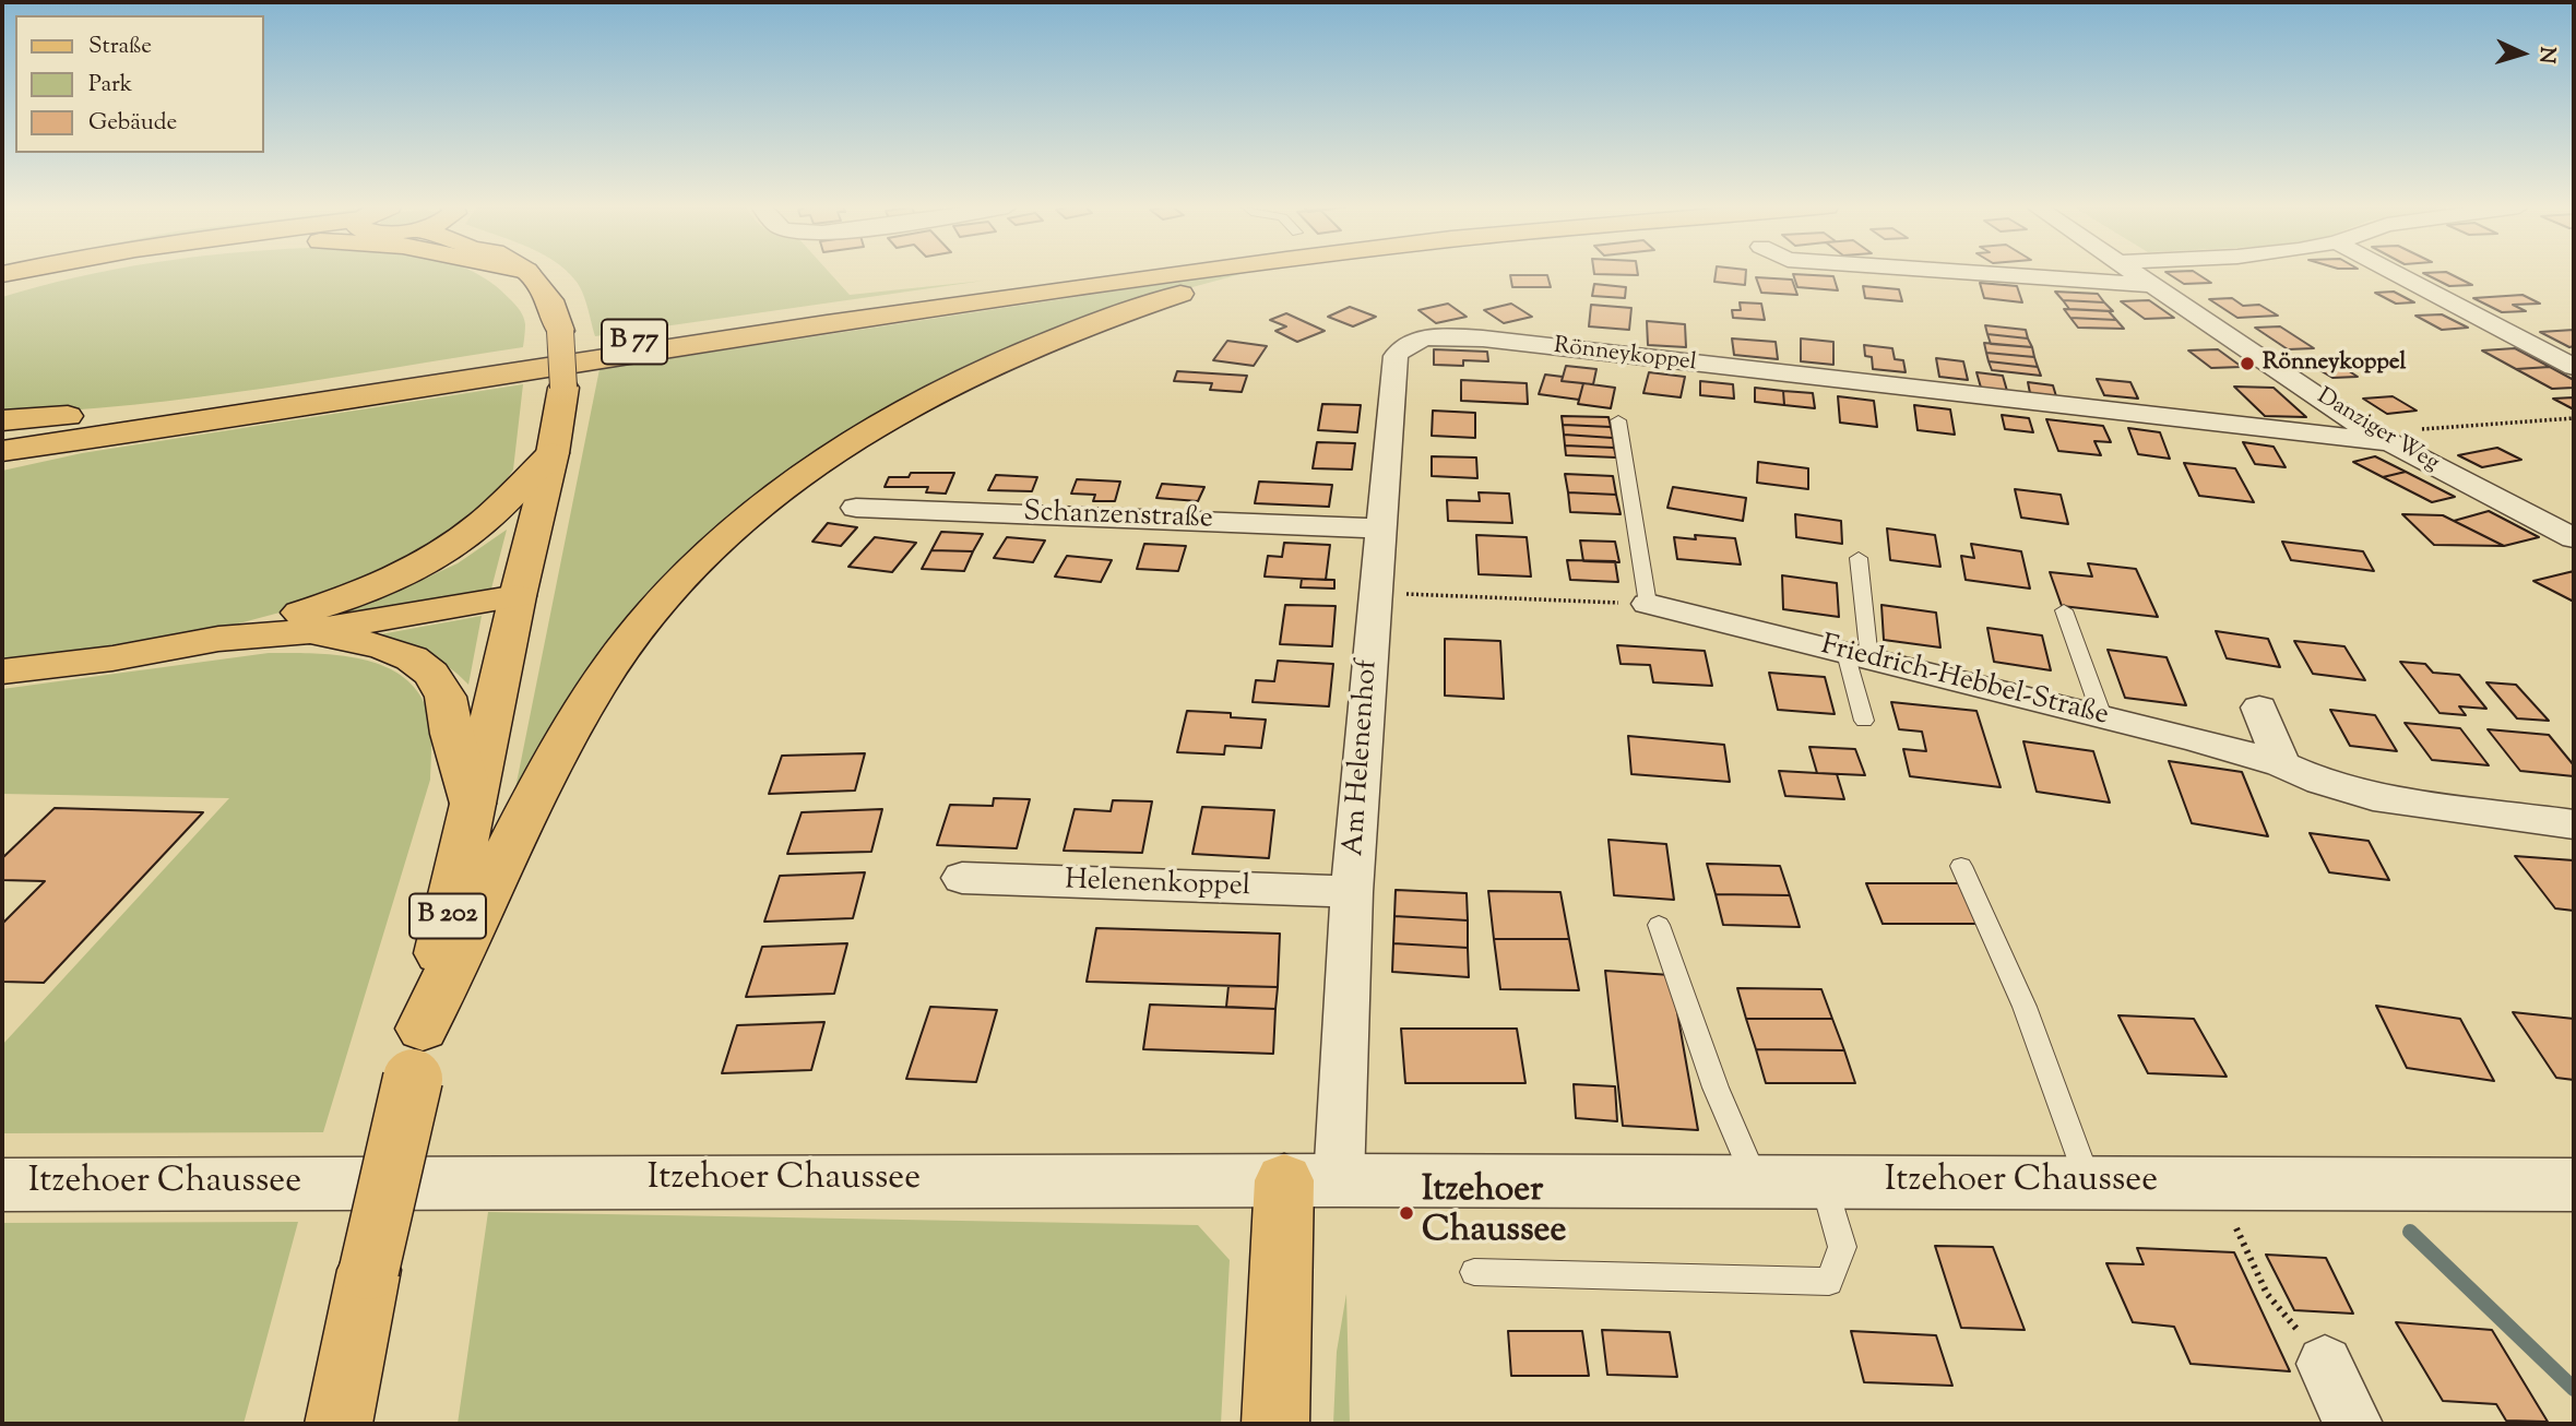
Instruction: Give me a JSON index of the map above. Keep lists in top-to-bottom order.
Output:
{
  "streets": {
    "main road": ["B 77", "B 202"],
    "street": [
      "Rönneykoppel",
      "Danziger Weg",
      "Schanzenstraße",
      "Friedrich-Hebbel-Straße",
      "Am Helenenhof",
      "Helenenkoppel",
      "Itzehoer Chaussee"
    ]
  },
  "crossings": [
    ["Rönneykoppel", "Danziger Weg"],
    ["Rönneykoppel", "Am Helenenhof"],
    ["Schanzenstraße", "Am Helenenhof"],
    ["Am Helenenhof", "Helenenkoppel"],
    ["Am Helenenhof", "Itzehoer Chaussee"]
  ],
  "places": ["Rönneykoppel", "Itzehoer Chaussee"],
  "legend": ["Straße", "Park", "Gebäude"],
  "north": "right"
}
